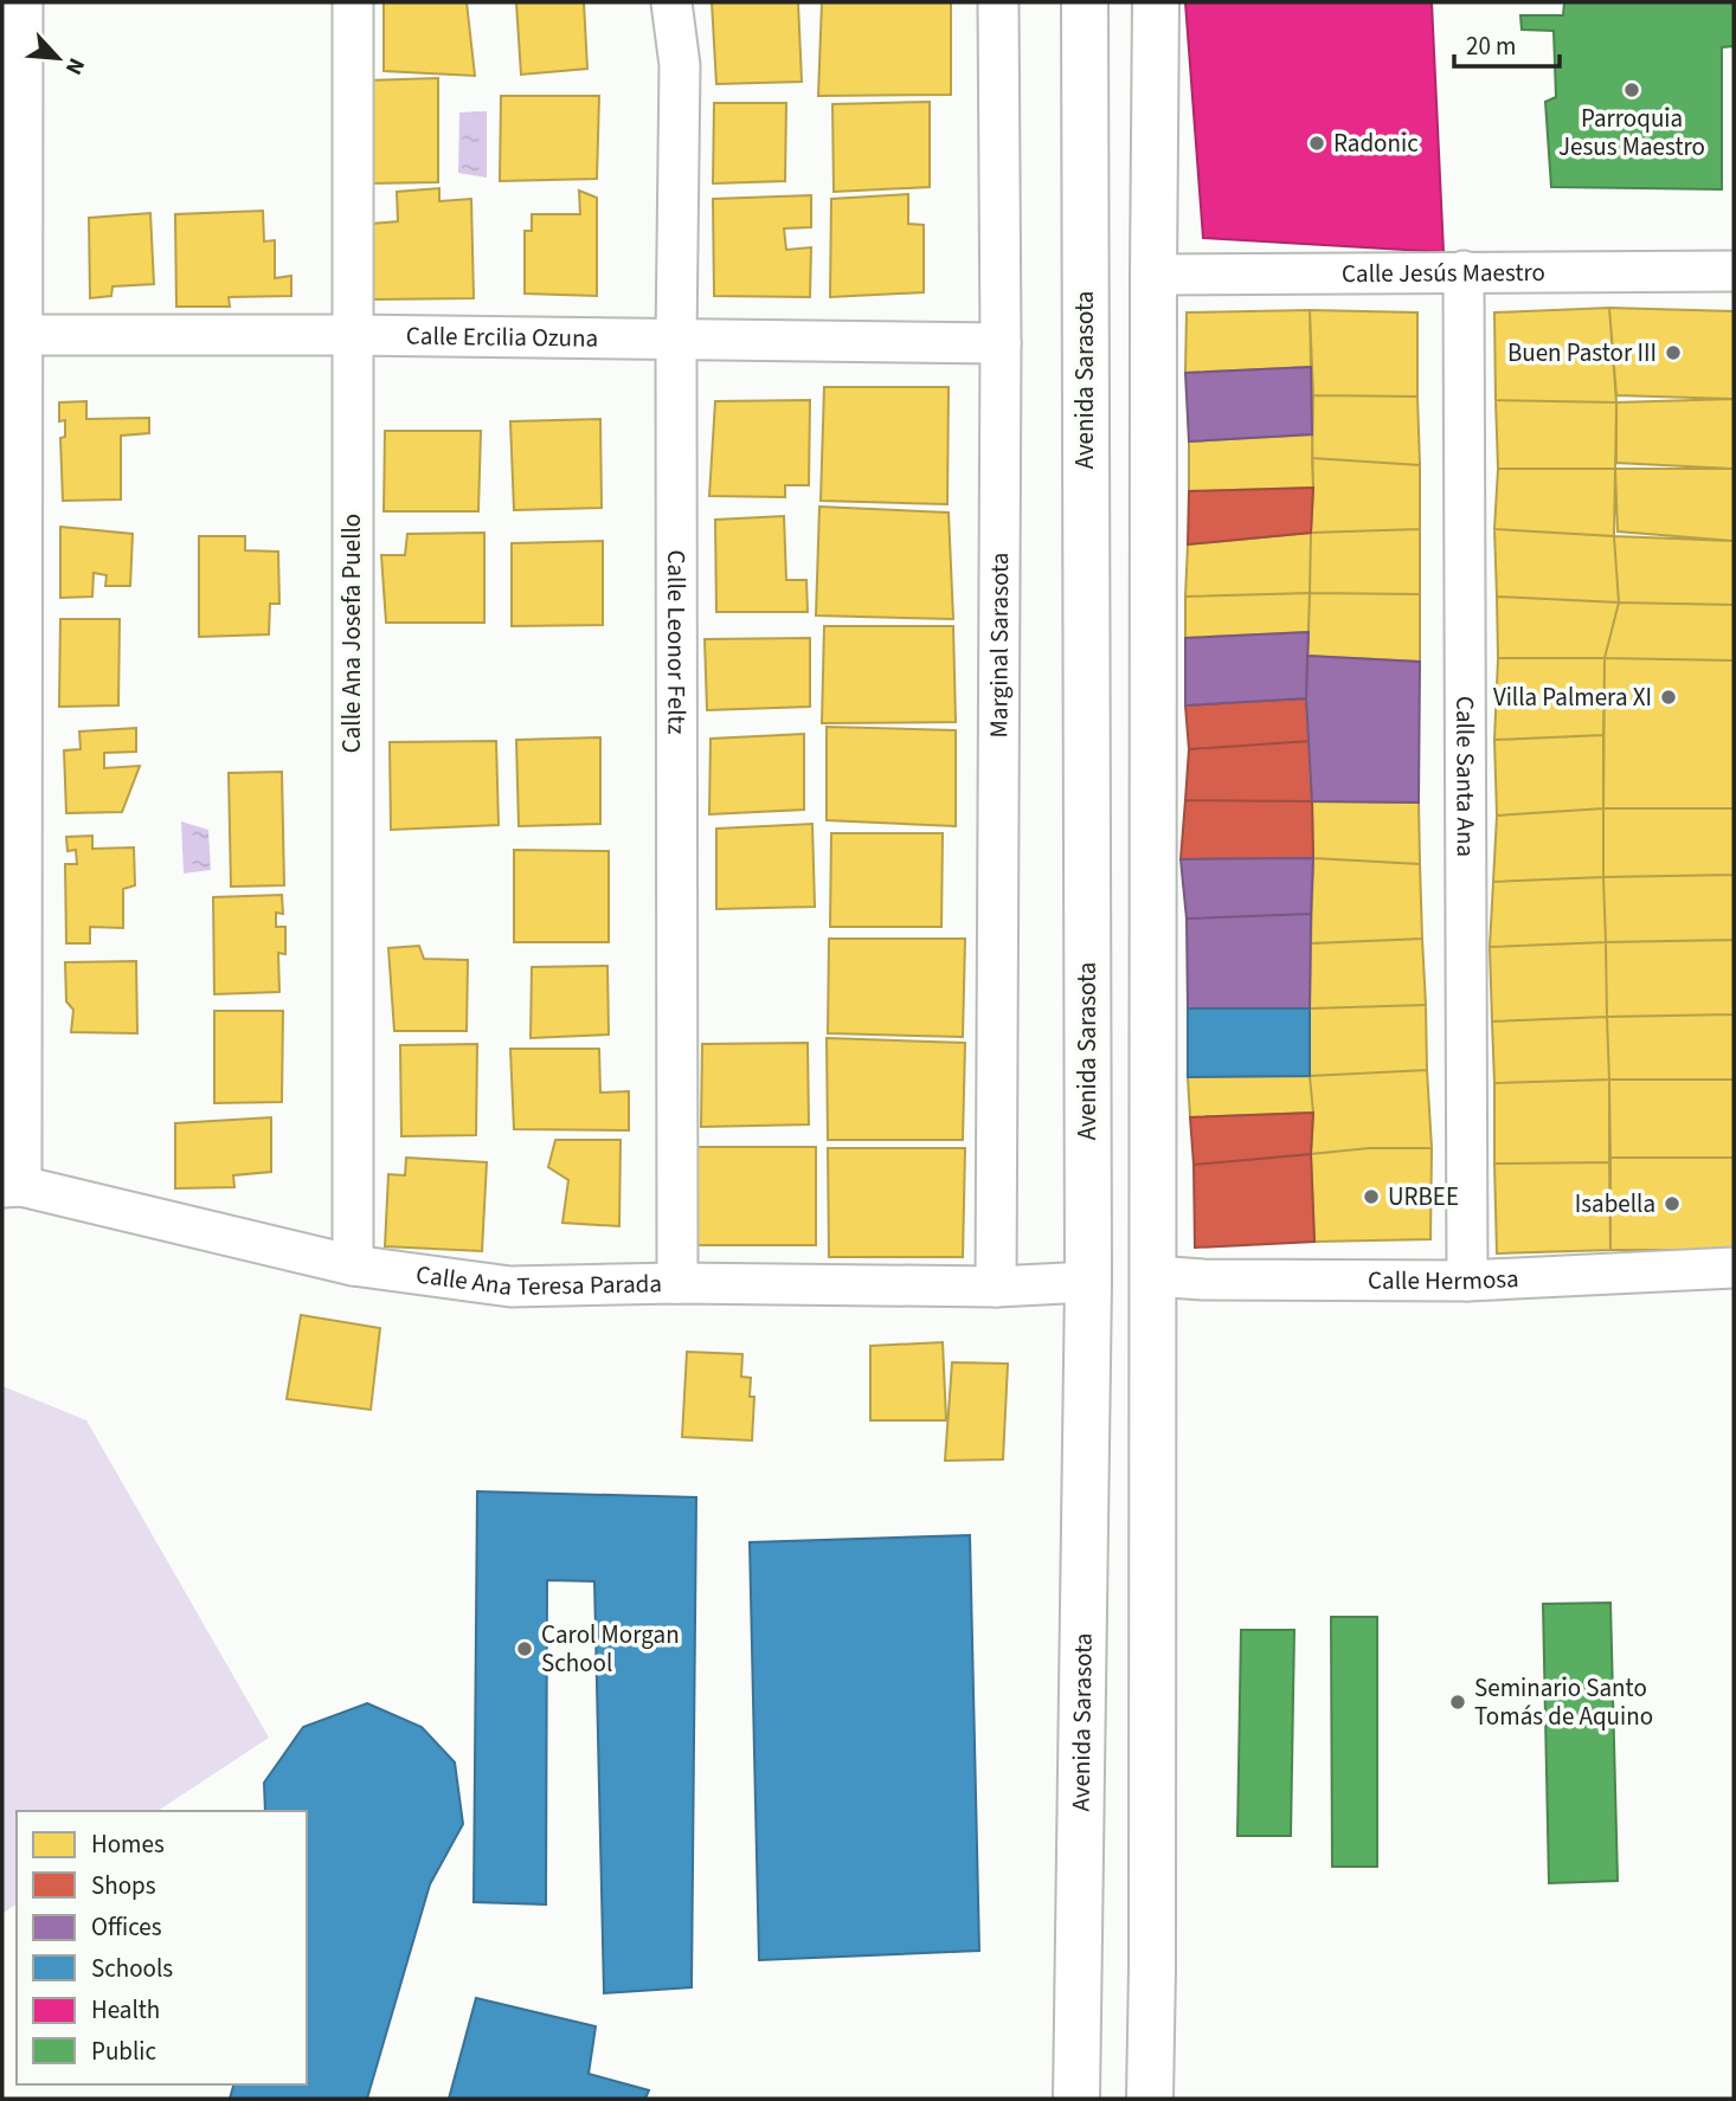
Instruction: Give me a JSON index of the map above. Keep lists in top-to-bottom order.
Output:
{
  "streets": {
    "main road": ["Avenida Sarasota"],
    "street": [
      "Calle Jesús Maestro",
      "Calle Ercilia Ozuna",
      "Calle Ana Josefa Puello",
      "Calle Leonor Feltz",
      "Marginal Sarasota",
      "Calle Santa Ana",
      "Calle Ana Teresa Parada",
      "Calle Hermosa"
    ]
  },
  "crossings": [
    ["Calle Jesús Maestro", "Calle Santa Ana"],
    ["Calle Ercilia Ozuna", "Calle Ana Josefa Puello"],
    ["Calle Ercilia Ozuna", "Calle Leonor Feltz"],
    ["Calle Ercilia Ozuna", "Marginal Sarasota"],
    ["Avenida Sarasota", "Calle Ana Teresa Parada"],
    ["Calle Ana Josefa Puello", "Calle Ana Teresa Parada"],
    ["Calle Leonor Feltz", "Calle Ana Teresa Parada"],
    ["Marginal Sarasota", "Calle Ana Teresa Parada"],
    ["Calle Santa Ana", "Calle Hermosa"]
  ],
  "places": [
    "Parroquia Jesus Maestro",
    "Radonic",
    "Buen Pastor III",
    "Villa Palmera XI",
    "URBEE",
    "Isabella",
    "Carol Morgan School",
    "Seminario Santo Tomás de Aquino"
  ],
  "legend": [
    "Homes",
    "Shops",
    "Offices",
    "Schools",
    "Health",
    "Public"
  ],
  "scale_bar": "20 m",
  "north": "bottom right"
}
